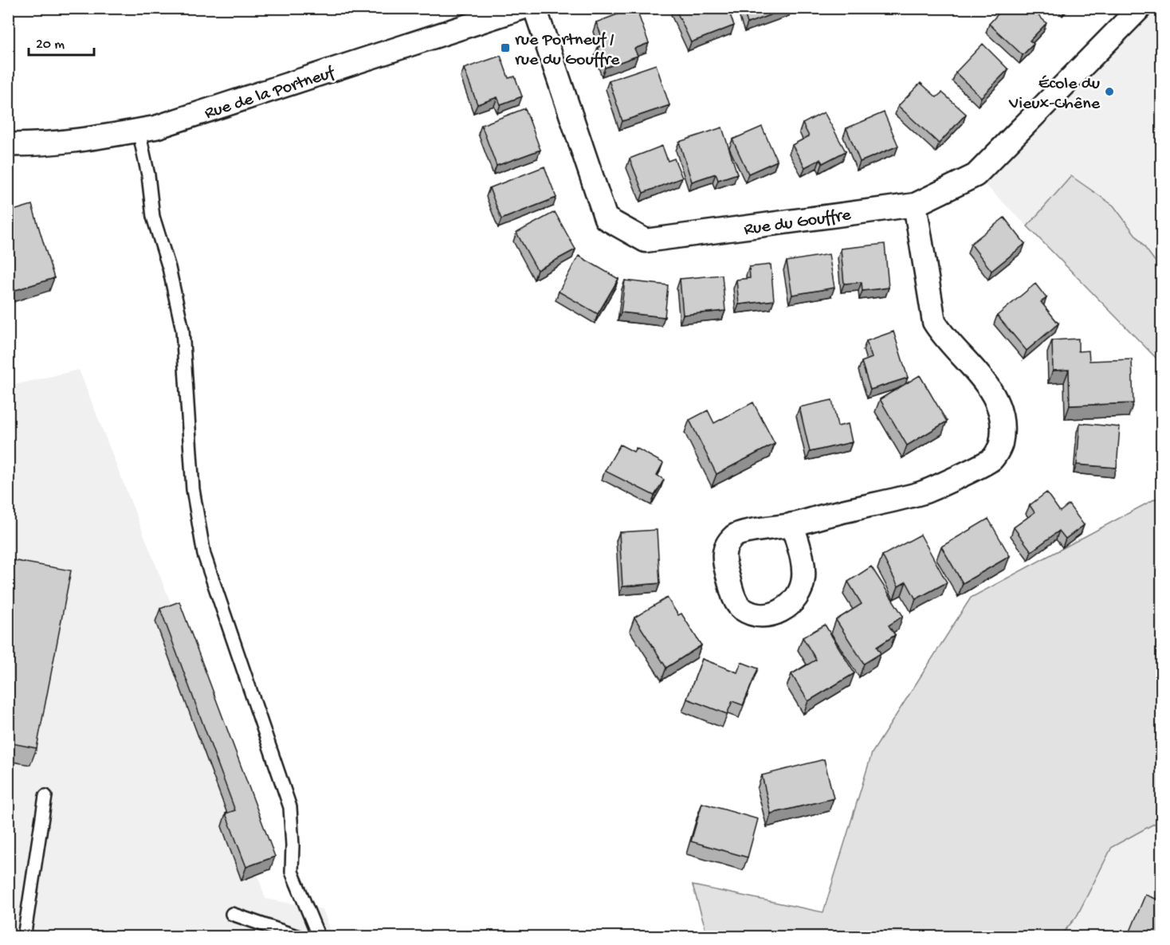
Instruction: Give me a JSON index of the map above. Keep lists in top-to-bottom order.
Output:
{
  "streets": {
    "street": ["Rue de la Portneuf", "Rue du Gouffre"]
  },
  "places": {
    "transit": ["rue Portneuf / rue du Gouffre"],
    "other": ["École du Vieux-Chêne"]
  },
  "scale_bar": "20 m"
}
